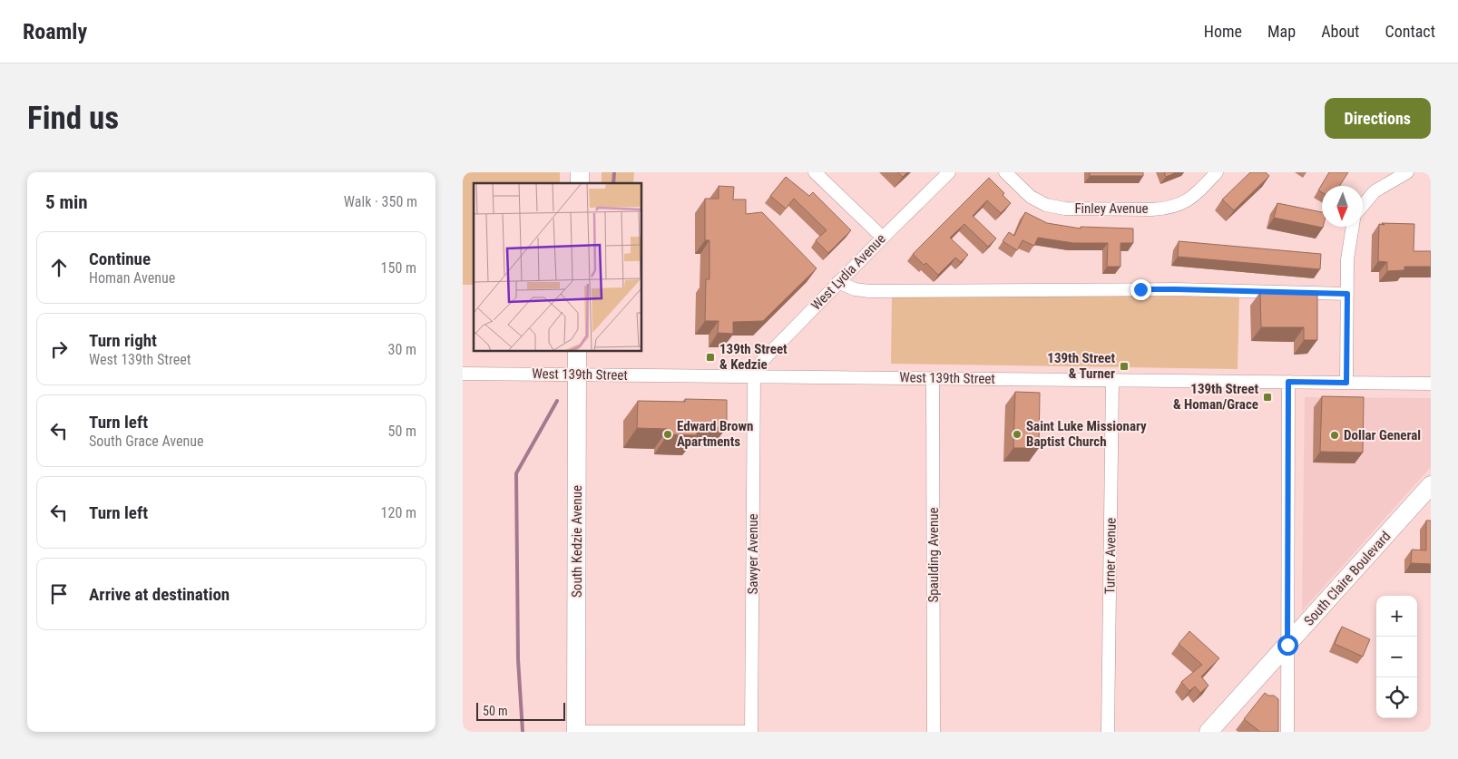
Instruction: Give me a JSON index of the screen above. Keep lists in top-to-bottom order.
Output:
{
  "streets": {
    "main road": ["South Kedzie Avenue", "South Claire Boulevard"],
    "street": [
      "Finley Avenue",
      "West Lydia Avenue",
      "West 139th Street",
      "Sawyer Avenue",
      "Spaulding Avenue",
      "Turner Avenue"
    ]
  },
  "crossings": [
    ["West Lydia Avenue", "West 139th Street"],
    ["West Lydia Avenue", "Sawyer Avenue"],
    ["West 139th Street", "South Kedzie Avenue"],
    ["West 139th Street", "Sawyer Avenue"],
    ["West 139th Street", "Spaulding Avenue"],
    ["West 139th Street", "Turner Avenue"]
  ],
  "places": {
    "transit": ["139th Street & Kedzie", "139th Street & Turner", "139th Street & Homan/Grace"],
    "other": ["Edward Brown Apartments", "Saint Luke Missionary Baptist Church", "Dollar General"]
  },
  "scale_bar": "50 m",
  "north": "bottom",
  "page": {
    "header": "Roamly",
    "nav": [
      "Home",
      "Map",
      "About",
      "Contact"
    ],
    "buttons": "Directions",
    "title": "Find us",
    "heading": ["5 min", "Walk · 350 m"],
    "list": [
      ["Continue", "Homan Avenue", "150 m"],
      ["Turn right", "West 139th Street", "30 m"],
      ["Turn left", "South Grace Avenue", "50 m"],
      ["Turn left", "120 m"],
      "Arrive at destination"
    ],
    "map_buttons": ["+", "−"],
    "scale": "50 m"
  }
}
